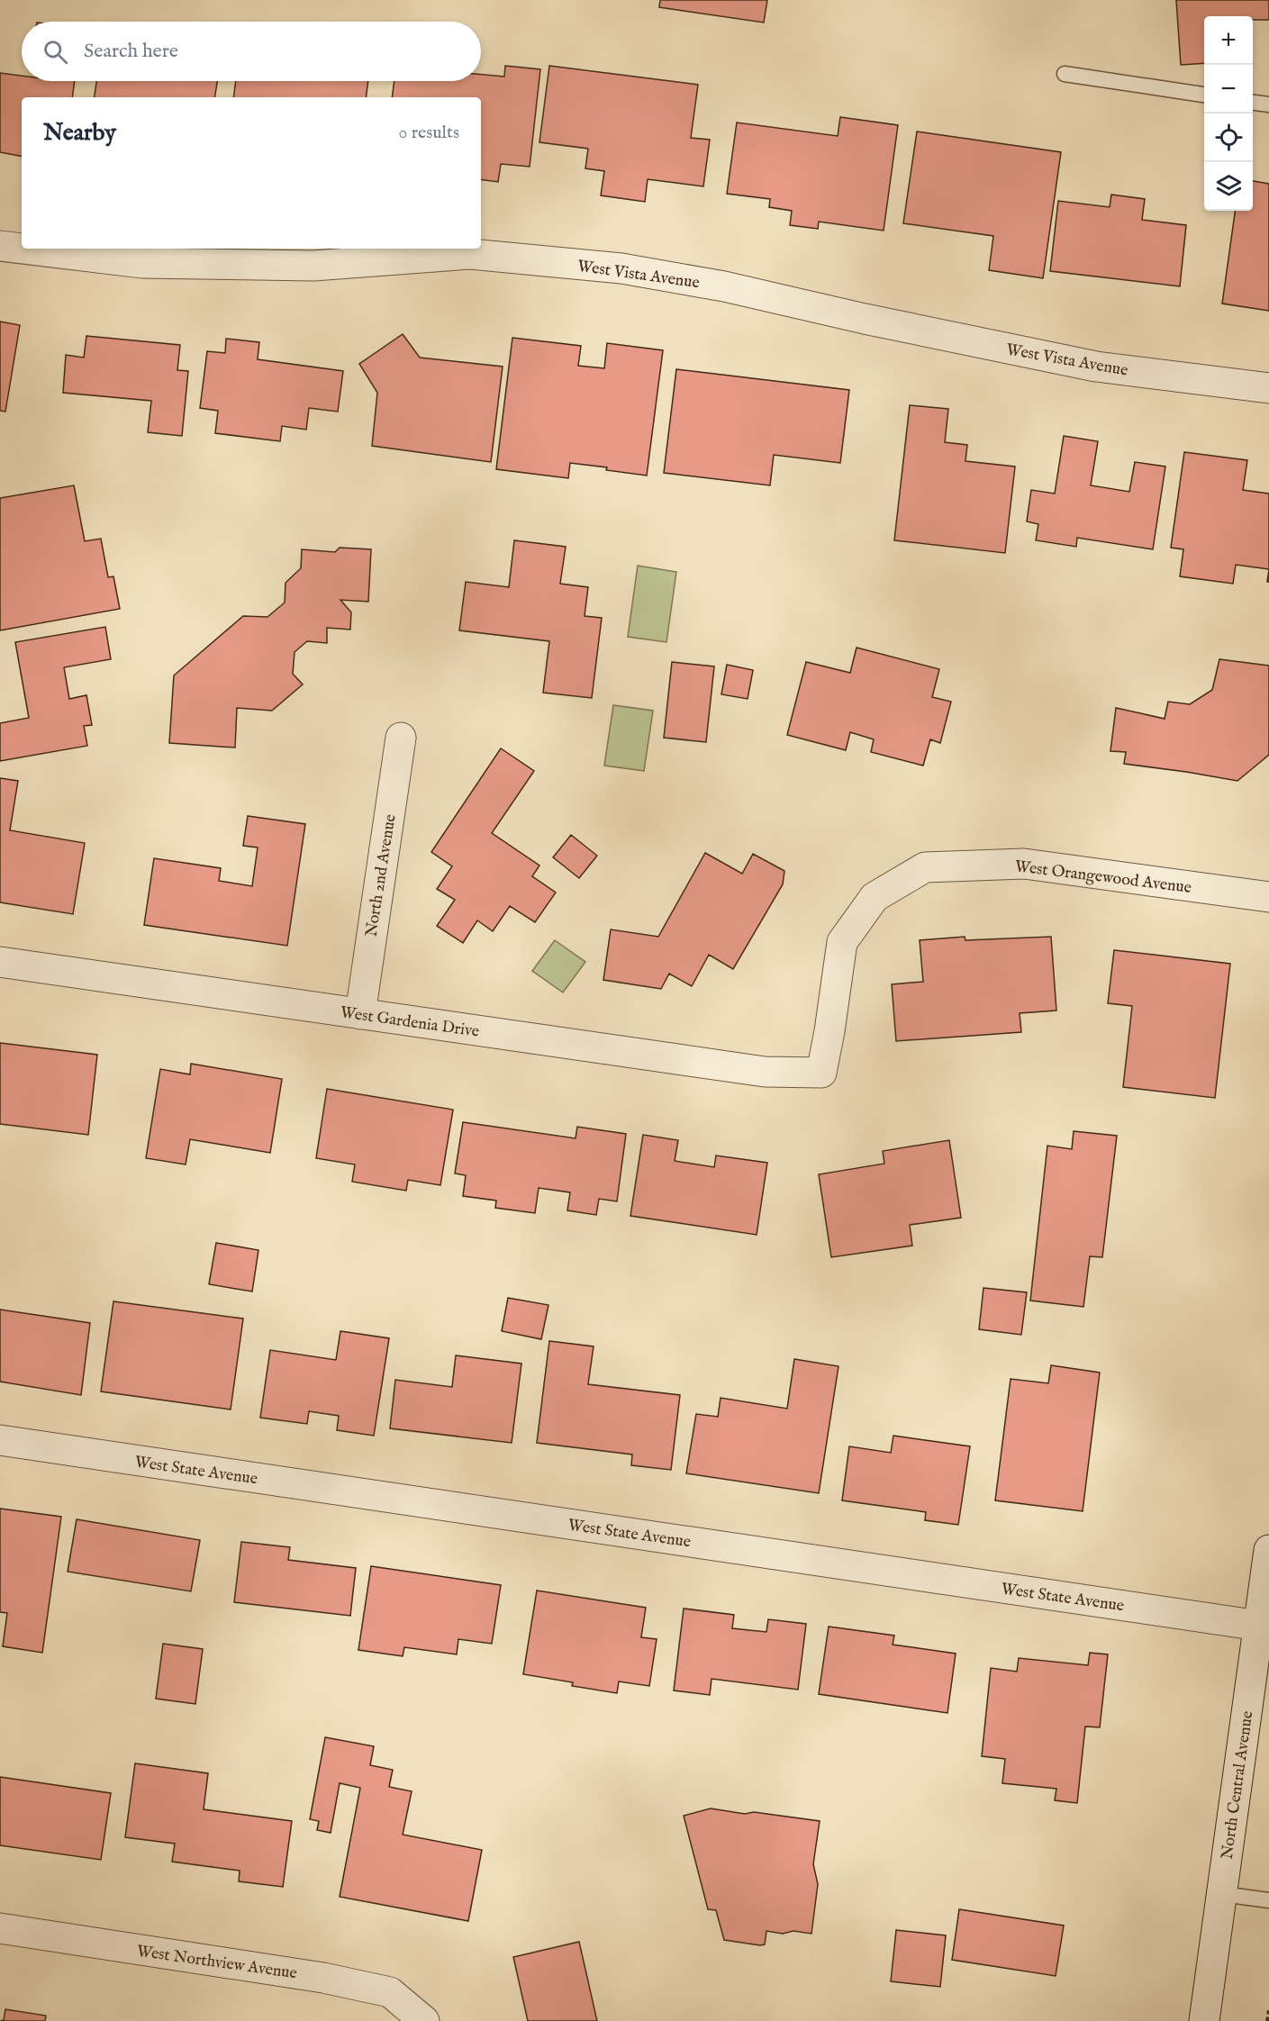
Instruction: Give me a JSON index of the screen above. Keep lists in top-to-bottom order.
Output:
{
  "streets": {
    "street": [
      "West Vista Avenue",
      "North 2nd Avenue",
      "West Orangewood Avenue",
      "West Gardenia Drive",
      "West State Avenue",
      "North Central Avenue",
      "West Northview Avenue"
    ]
  },
  "crossings": [
    ["North 2nd Avenue", "West Gardenia Drive"],
    ["West Orangewood Avenue", "West Gardenia Drive"],
    ["West State Avenue", "North Central Avenue"]
  ],
  "page": {
    "map_buttons": ["+", "−"],
    "search": "Search here",
    "heading": ["Nearby", "0 results"]
  }
}
